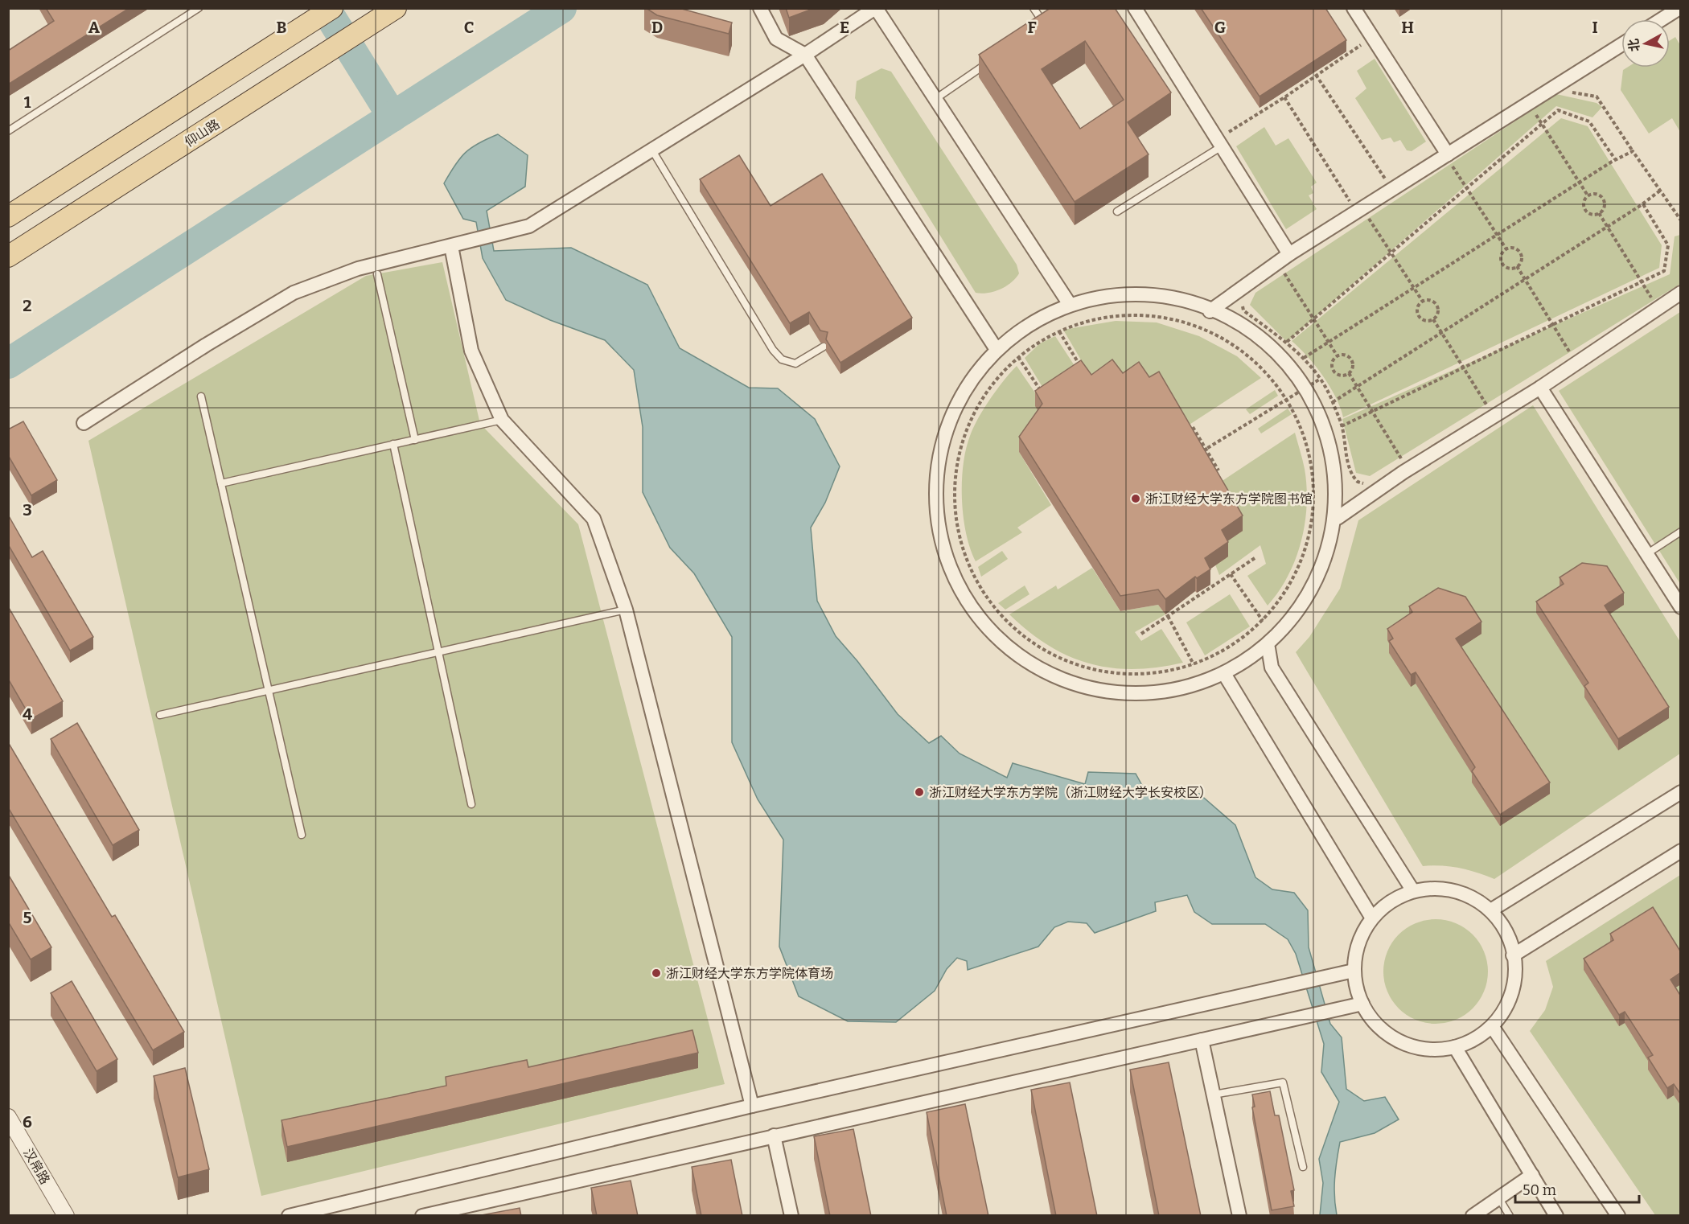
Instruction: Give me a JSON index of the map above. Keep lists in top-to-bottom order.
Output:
{
  "streets": {
    "main road": ["仰山路"],
    "street": ["汉帛路"]
  },
  "places": ["浙江财经大学东方学院图书馆", "浙江财经大学东方学院（浙江财经大学长安校区）", "浙江财经大学东方学院体育场"],
  "scale_bar": "50 m",
  "north": "left",
  "grid": {
    "columns": [
      "A",
      "B",
      "C",
      "D",
      "E",
      "F",
      "G",
      "H",
      "I"
    ],
    "rows": [
      "1",
      "2",
      "3",
      "4",
      "5",
      "6"
    ]
  }
}
